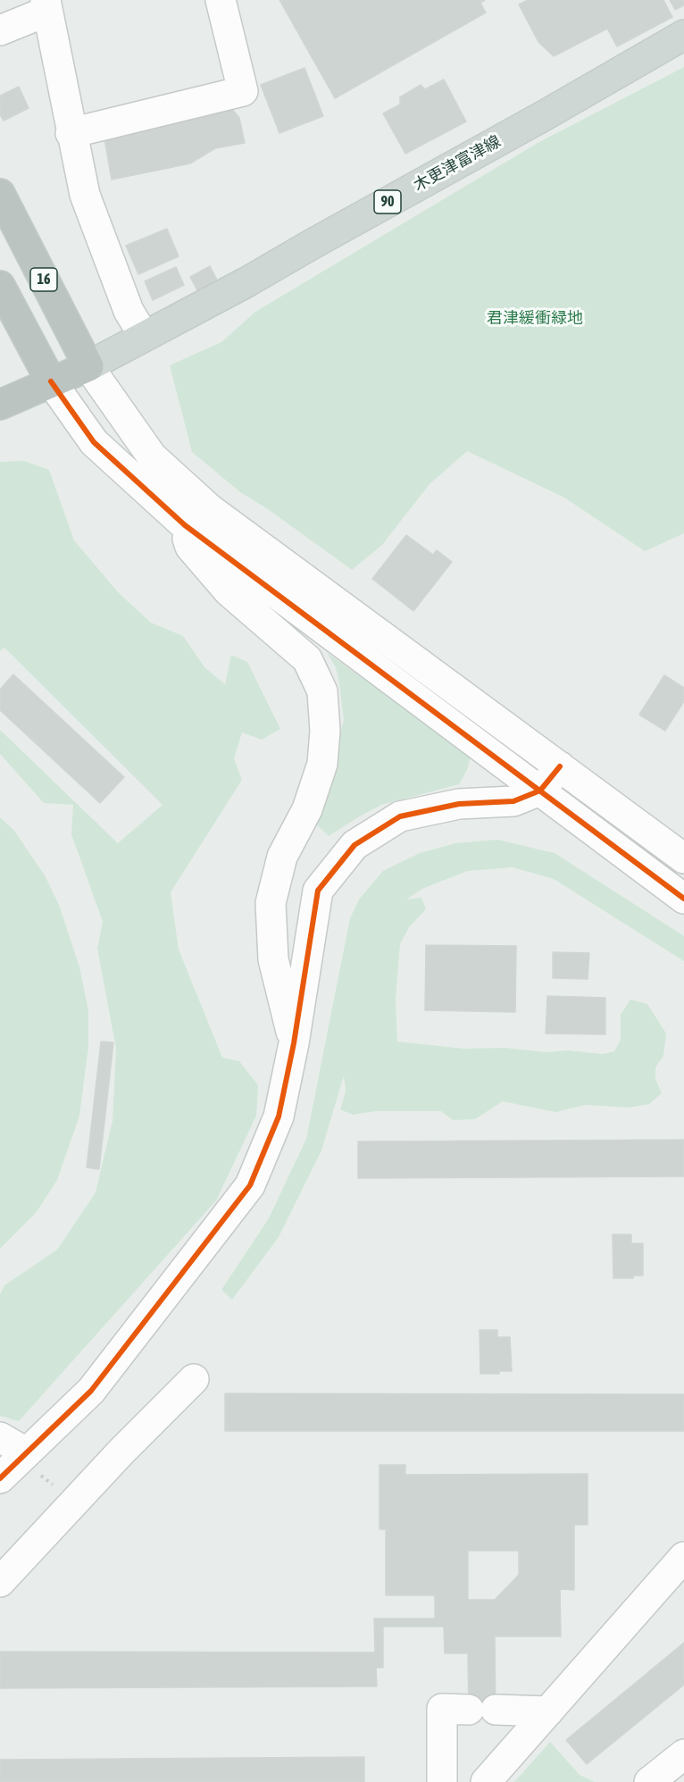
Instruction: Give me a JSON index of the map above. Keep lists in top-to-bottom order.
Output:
{
  "streets": {
    "highway": ["16"],
    "main road": ["木更津富津線", "90"]
  },
  "crossings": [
    ["木更津富津線", "16"]
  ],
  "parks": ["君津緩衝緑地"]
}
